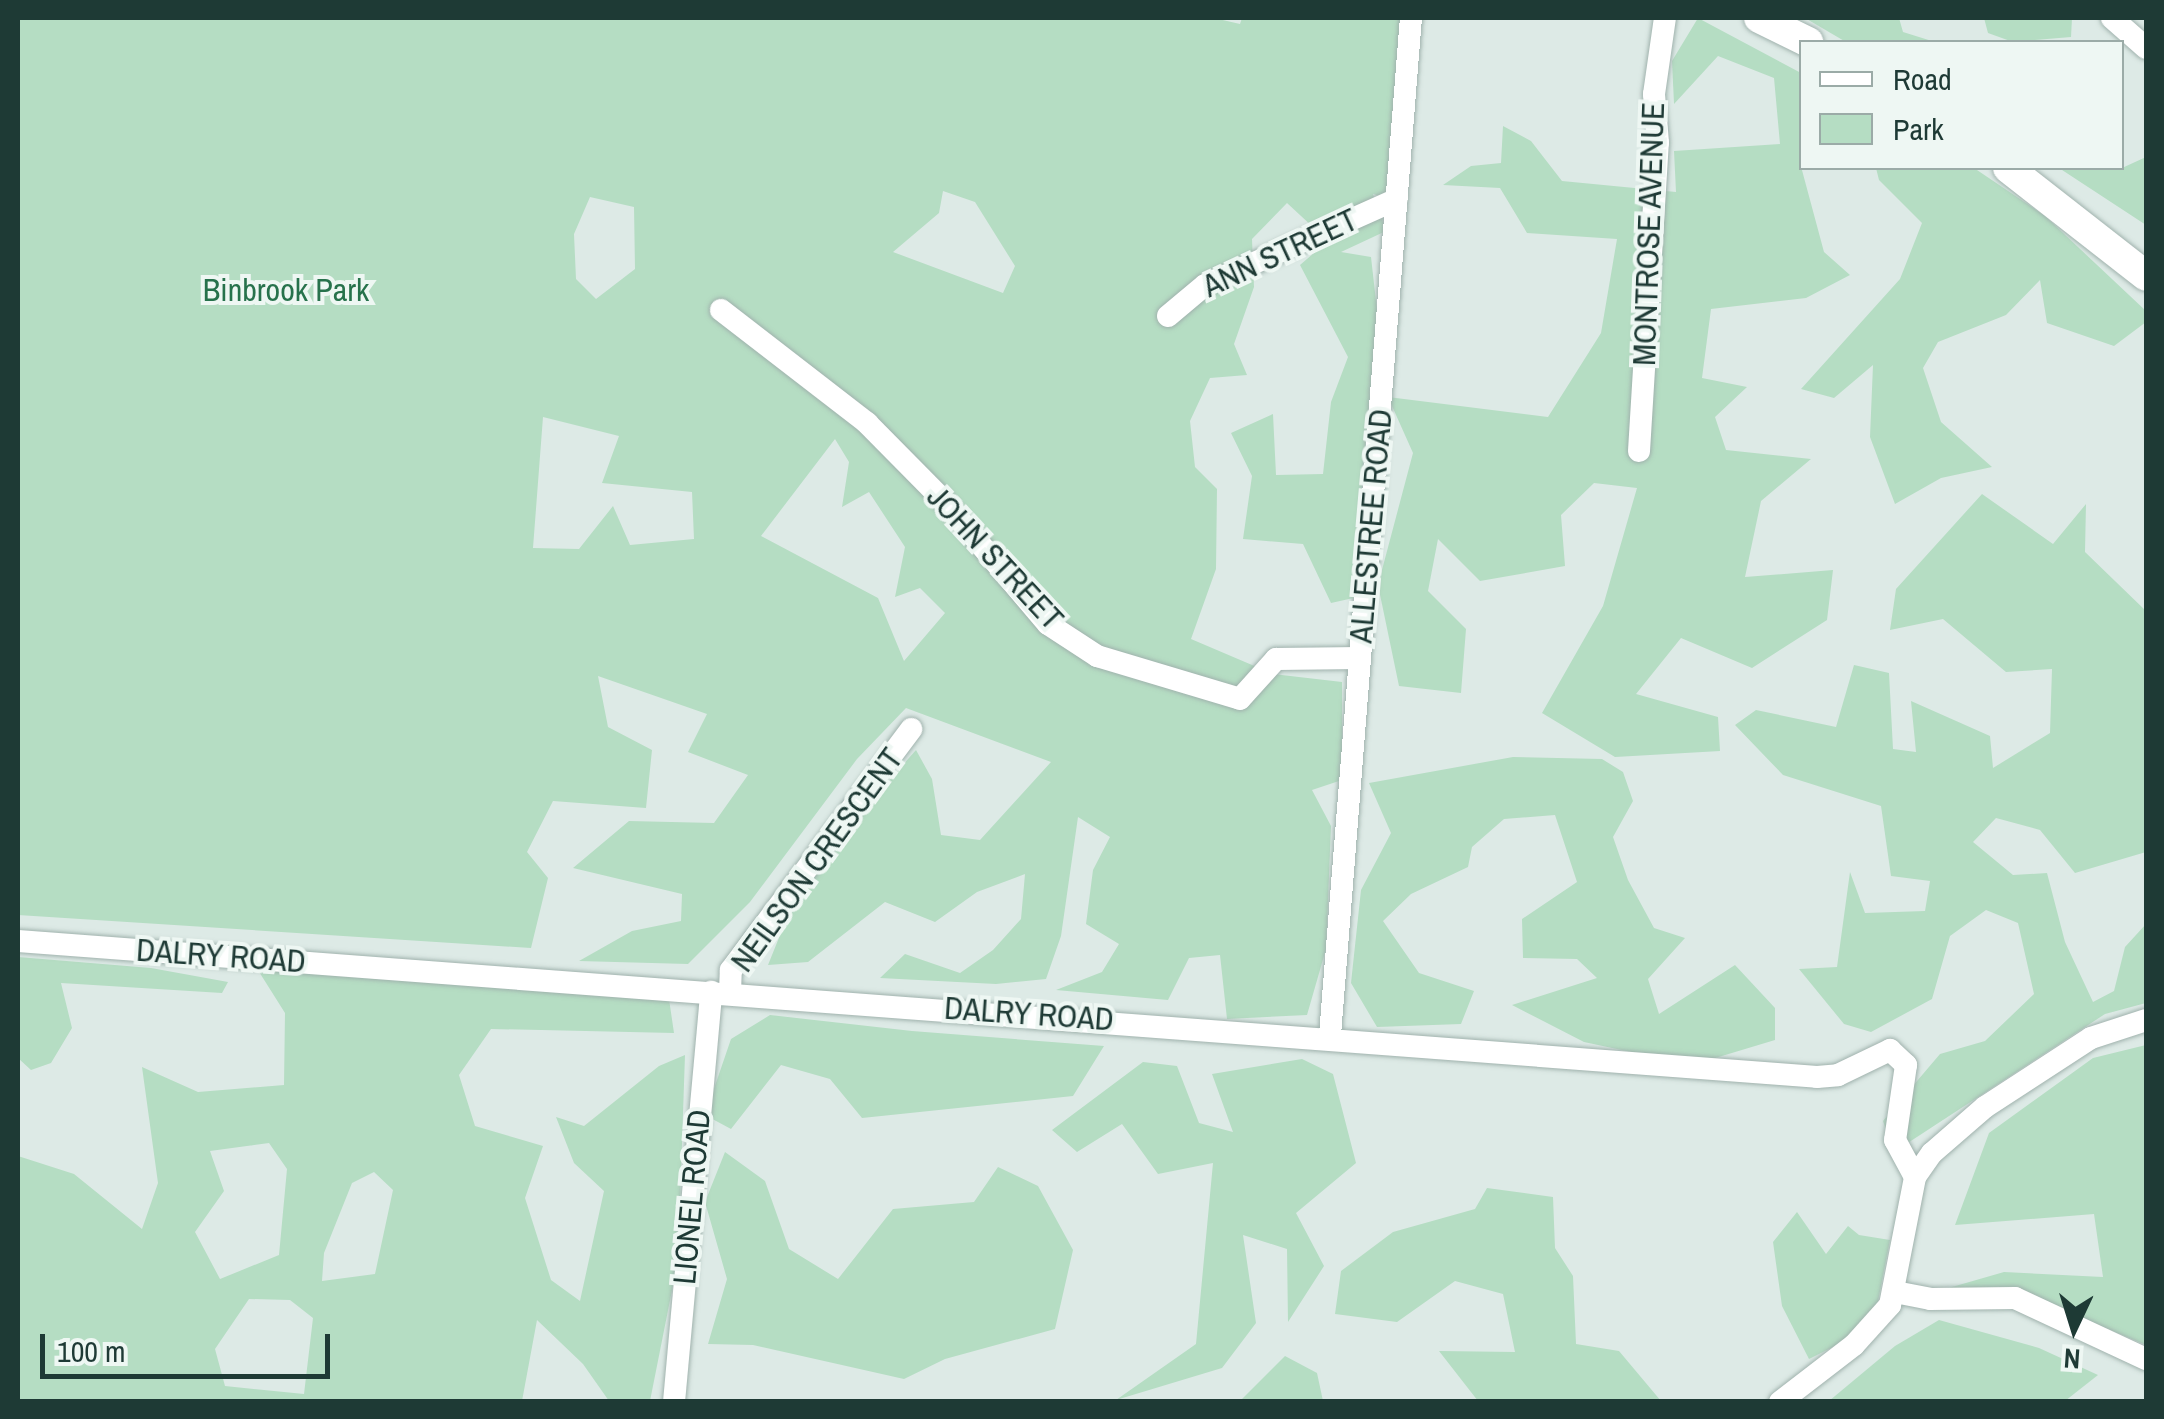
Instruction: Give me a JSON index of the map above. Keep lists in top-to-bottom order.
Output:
{
  "streets": {
    "street": [
      "MONTROSE AVENUE",
      "ANN STREET",
      "ALLESTREE ROAD",
      "JOHN STREET",
      "NEILSON CRESCENT",
      "DALRY ROAD",
      "LIONEL ROAD"
    ]
  },
  "crossings": [
    ["ANN STREET", "ALLESTREE ROAD"],
    ["ALLESTREE ROAD", "JOHN STREET"],
    ["ALLESTREE ROAD", "DALRY ROAD"],
    ["NEILSON CRESCENT", "DALRY ROAD"],
    ["NEILSON CRESCENT", "LIONEL ROAD"],
    ["DALRY ROAD", "LIONEL ROAD"]
  ],
  "parks": ["Binbrook Park"],
  "legend": ["Road", "Park"],
  "scale_bar": "100 m",
  "north": "bottom"
}
